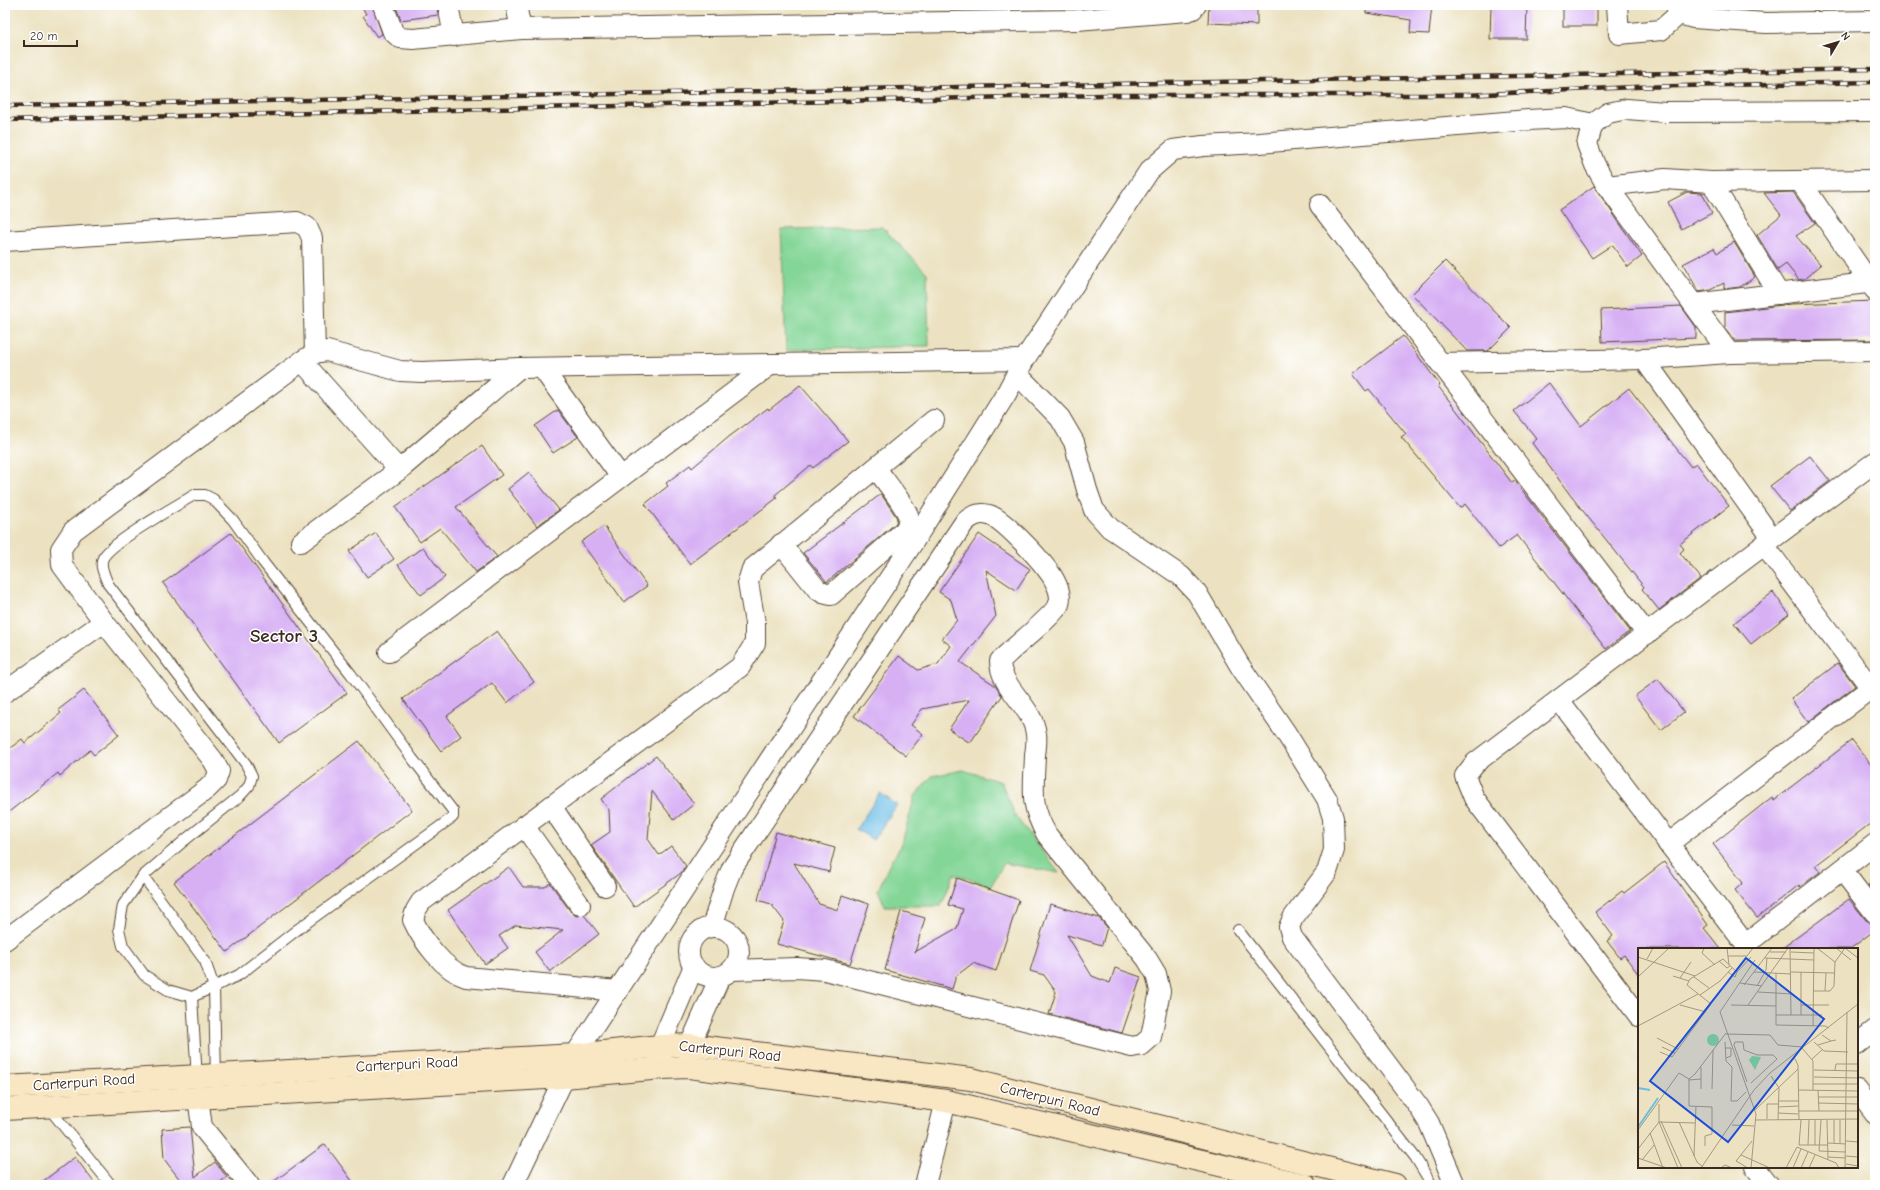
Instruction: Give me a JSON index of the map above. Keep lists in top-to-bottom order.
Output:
{
  "streets": {
    "main road": ["Carterpuri Road"]
  },
  "districts": ["Sector 3"],
  "scale_bar": "20 m",
  "north": "top right"
}
